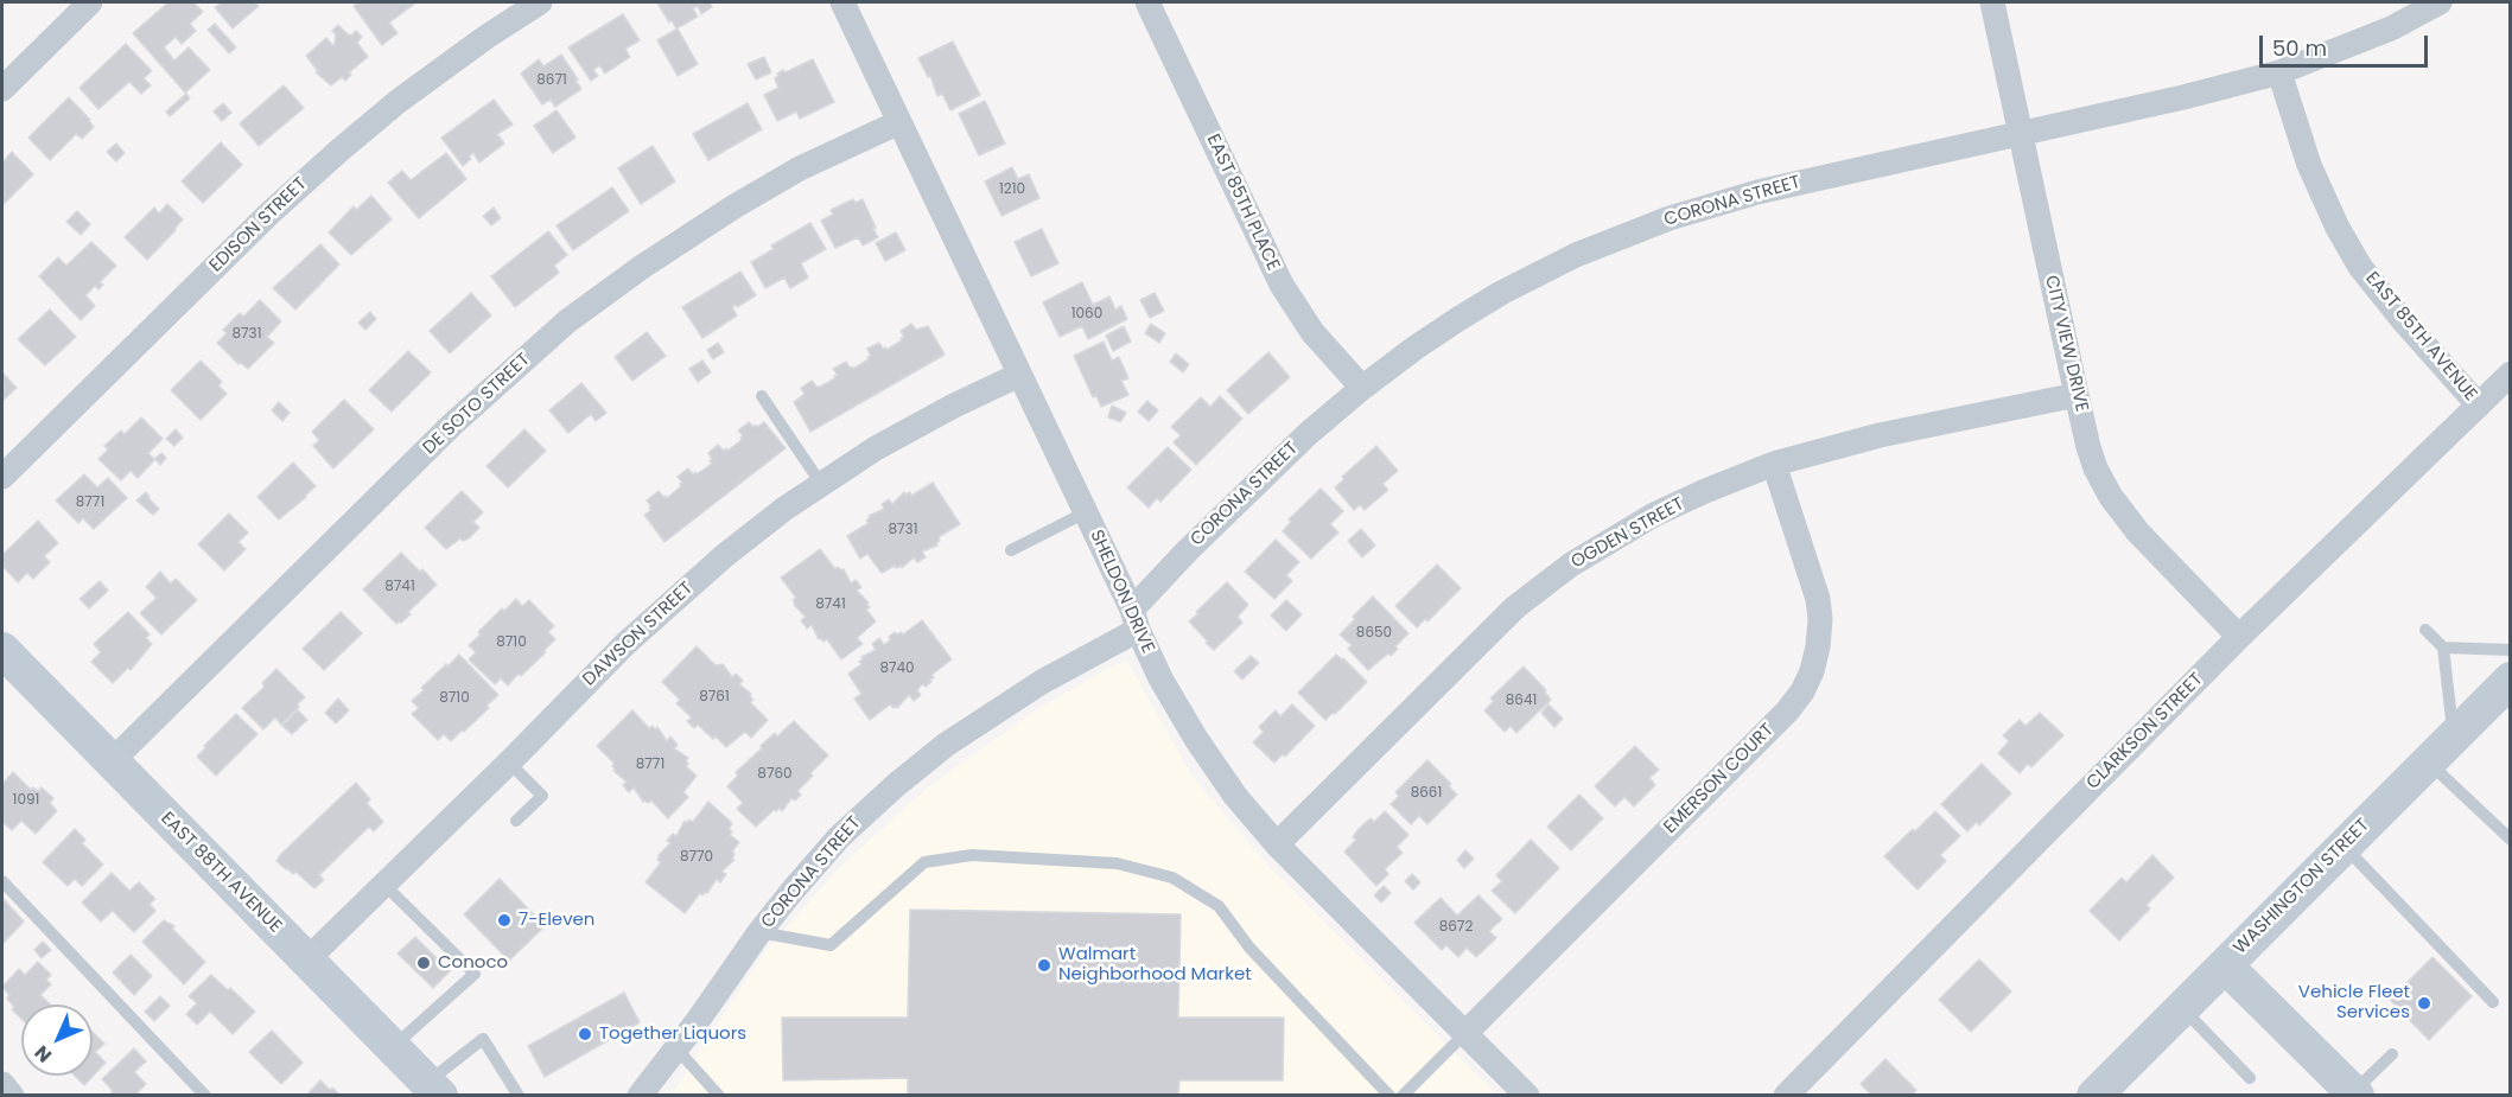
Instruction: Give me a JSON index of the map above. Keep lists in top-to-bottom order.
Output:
{
  "streets": {
    "main road": ["EAST 88TH AVENUE", "WASHINGTON STREET"],
    "street": [
      "CORONA STREET",
      "EAST 85TH PLACE",
      "EDISON STREET",
      "EAST 85TH AVENUE",
      "CITY VIEW DRIVE",
      "DE SOTO STREET",
      "OGDEN STREET",
      "SHELDON DRIVE",
      "DAWSON STREET",
      "CLARKSON STREET",
      "EMERSON COURT"
    ]
  },
  "crossings": [
    ["CORONA STREET", "EAST 85TH PLACE"],
    ["CORONA STREET", "EAST 85TH AVENUE"],
    ["CORONA STREET", "CITY VIEW DRIVE"],
    ["CORONA STREET", "SHELDON DRIVE"],
    ["EAST 85TH AVENUE", "CLARKSON STREET"],
    ["CITY VIEW DRIVE", "OGDEN STREET"],
    ["CITY VIEW DRIVE", "CLARKSON STREET"],
    ["DE SOTO STREET", "SHELDON DRIVE"],
    ["DE SOTO STREET", "EAST 88TH AVENUE"],
    ["OGDEN STREET", "SHELDON DRIVE"],
    ["OGDEN STREET", "EMERSON COURT"],
    ["SHELDON DRIVE", "DAWSON STREET"],
    ["SHELDON DRIVE", "EMERSON COURT"],
    ["DAWSON STREET", "EAST 88TH AVENUE"]
  ],
  "places": [
    "7-Eleven",
    "Conoco",
    "Walmart Neighborhood Market",
    "Vehicle Fleet Services",
    "Together Liquors"
  ],
  "house_numbers": [
    "8671",
    "1210",
    "1060",
    "8731",
    "8771",
    "8731",
    "8741",
    "8741",
    "8650",
    "8710",
    "8740",
    "8761",
    "8710",
    "8641",
    "8771",
    "8760",
    "8661",
    "1091",
    "8770",
    "8672"
  ],
  "scale_bar": "50 m",
  "north": "bottom left"
}
